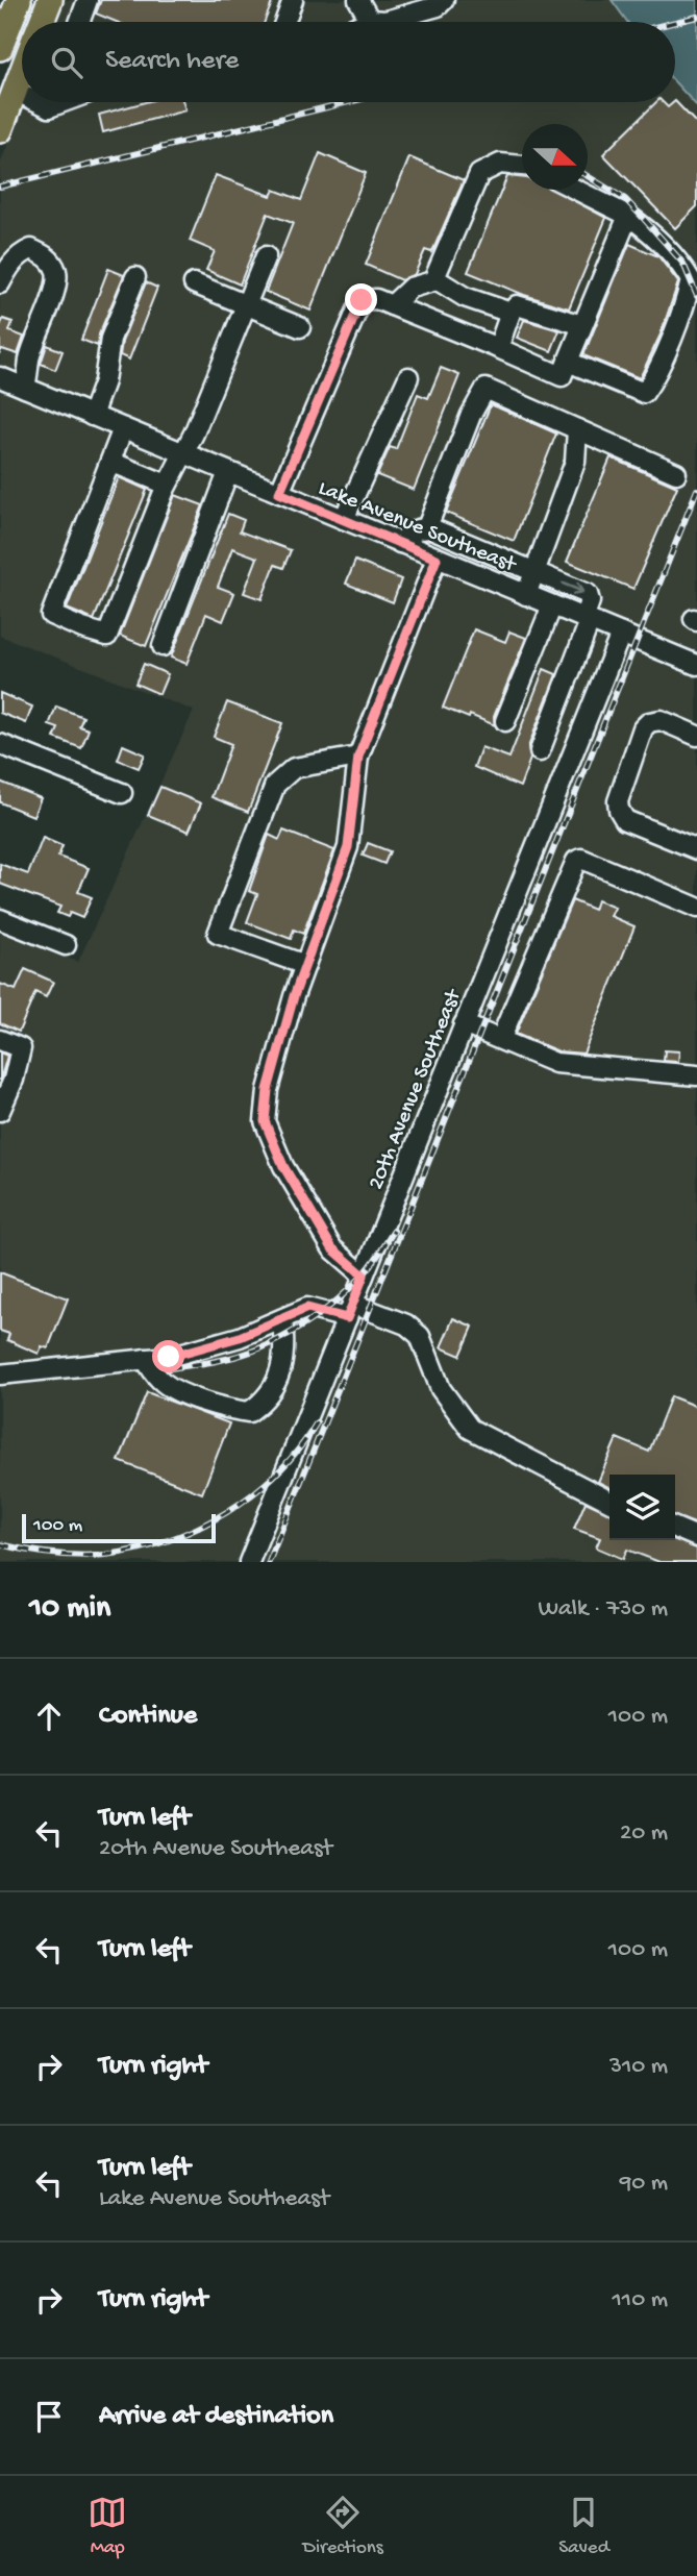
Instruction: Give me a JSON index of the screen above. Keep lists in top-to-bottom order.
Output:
{
  "streets": {
    "street": ["Lake Avenue Southeast", "20th Avenue Southeast"]
  },
  "crossings": [
    ["Lake Avenue Southeast", "20th Avenue Southeast"]
  ],
  "scale_bar": "100 m",
  "north": "right",
  "page": {
    "search": "Search here",
    "scale": "100 m",
    "heading": ["10 min", "Walk · 730 m"],
    "list": [
      ["Continue", "100 m"],
      ["Turn left", "20th Avenue Southeast", "20 m"],
      ["Turn left", "100 m"],
      ["Turn right", "310 m"],
      ["Turn left", "Lake Avenue Southeast", "90 m"],
      ["Turn right", "110 m"],
      "Arrive at destination"
    ],
    "nav": ["Map", "Directions", "Saved"]
  }
}
